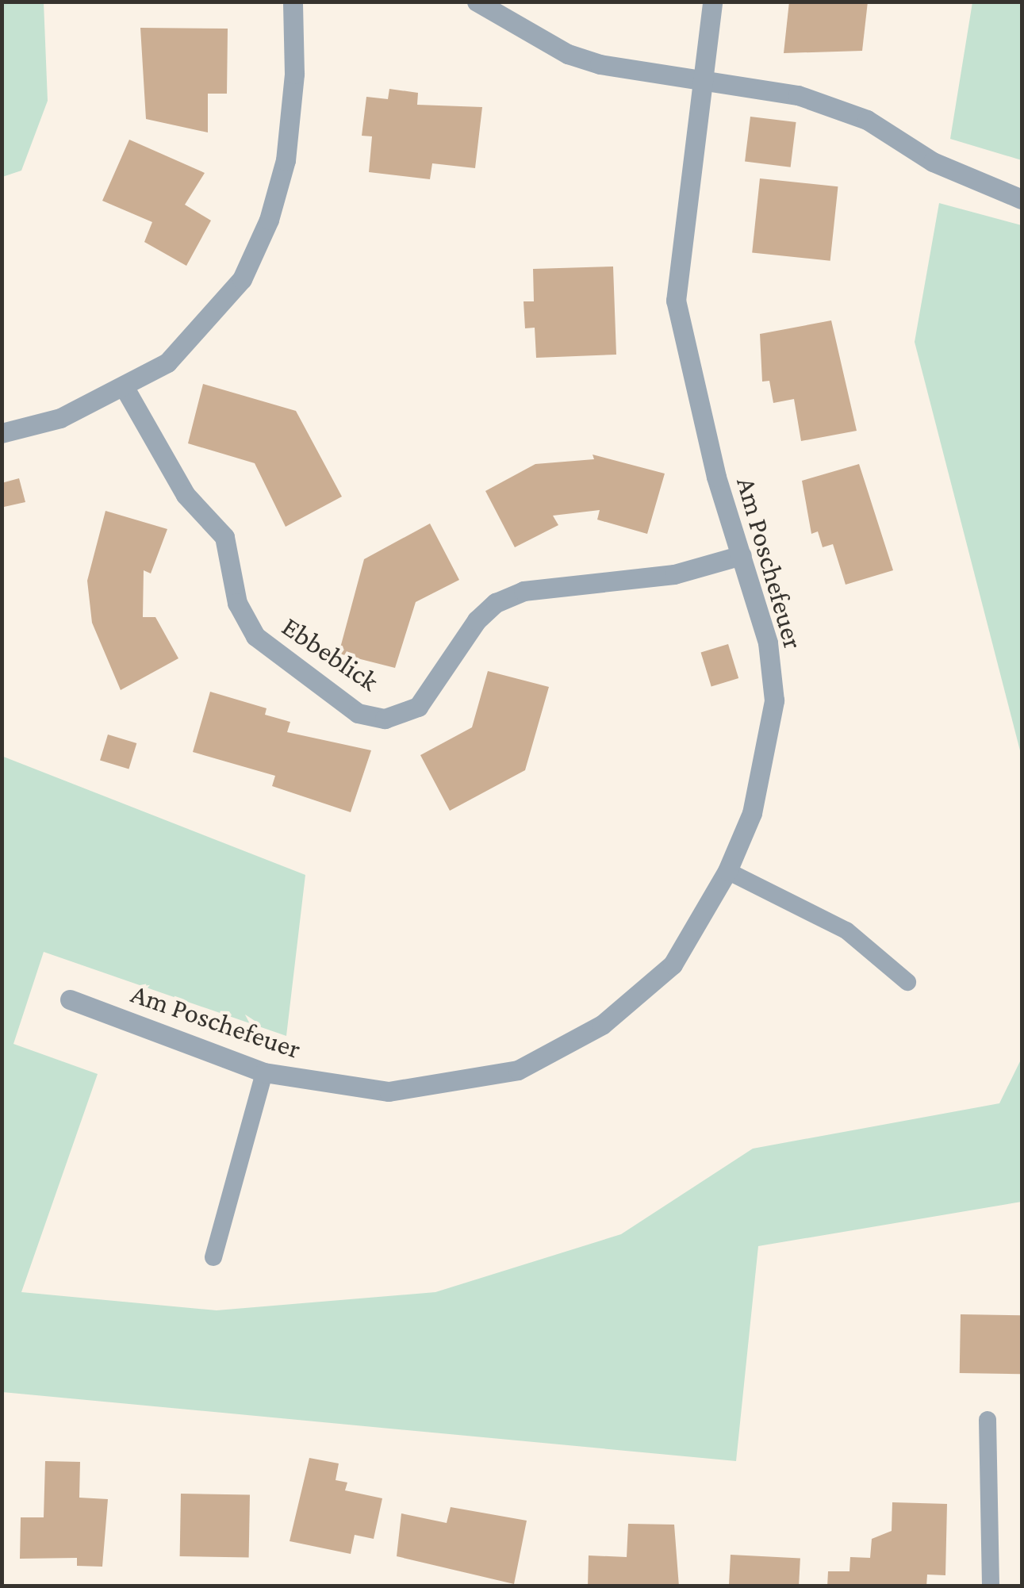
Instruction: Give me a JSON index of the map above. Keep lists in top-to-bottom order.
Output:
{
  "streets": {
    "street": ["Am Poschefeuer", "Ebbeblick"]
  },
  "crossings": [
    ["Am Poschefeuer", "Ebbeblick"]
  ]
}
